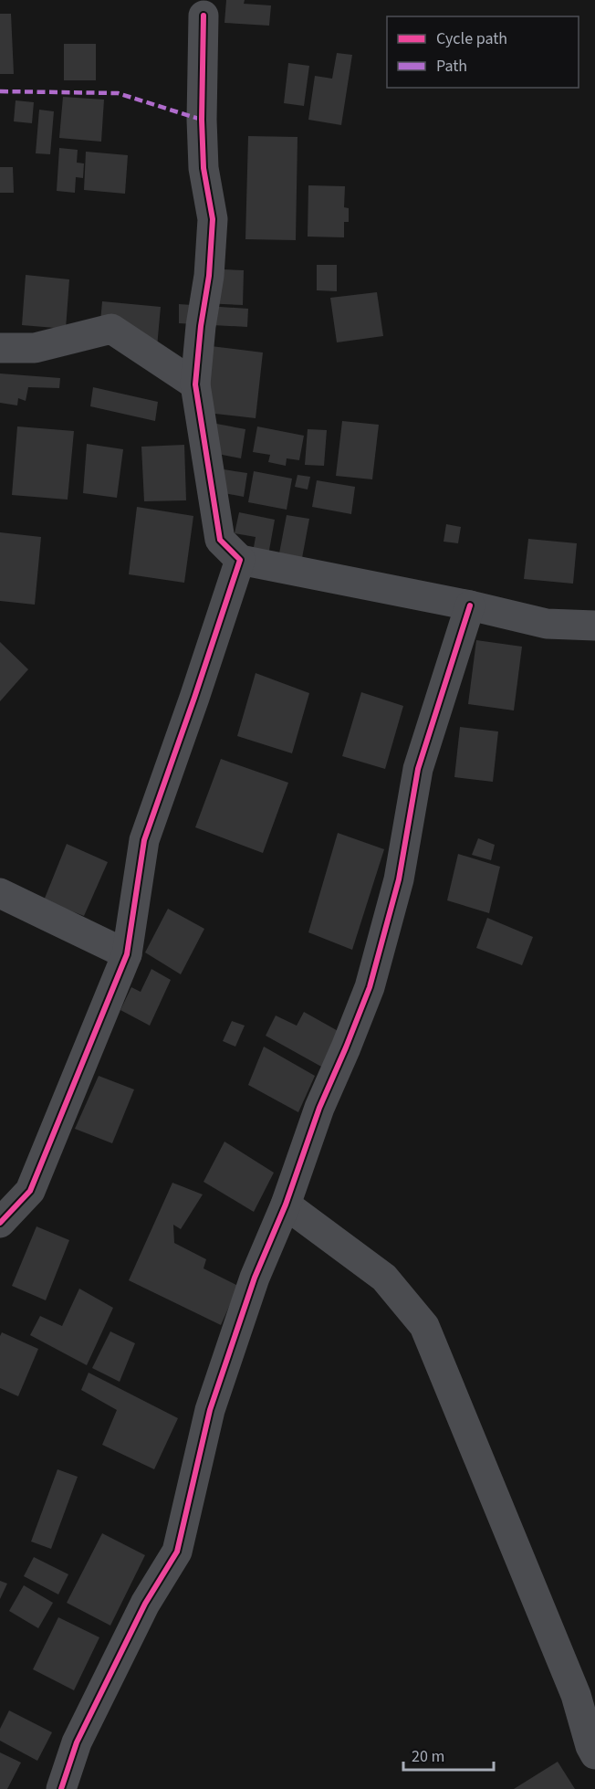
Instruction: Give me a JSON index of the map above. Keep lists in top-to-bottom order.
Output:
{
  "legend": ["Cycle path", "Path"],
  "scale_bar": "20 m"
}
